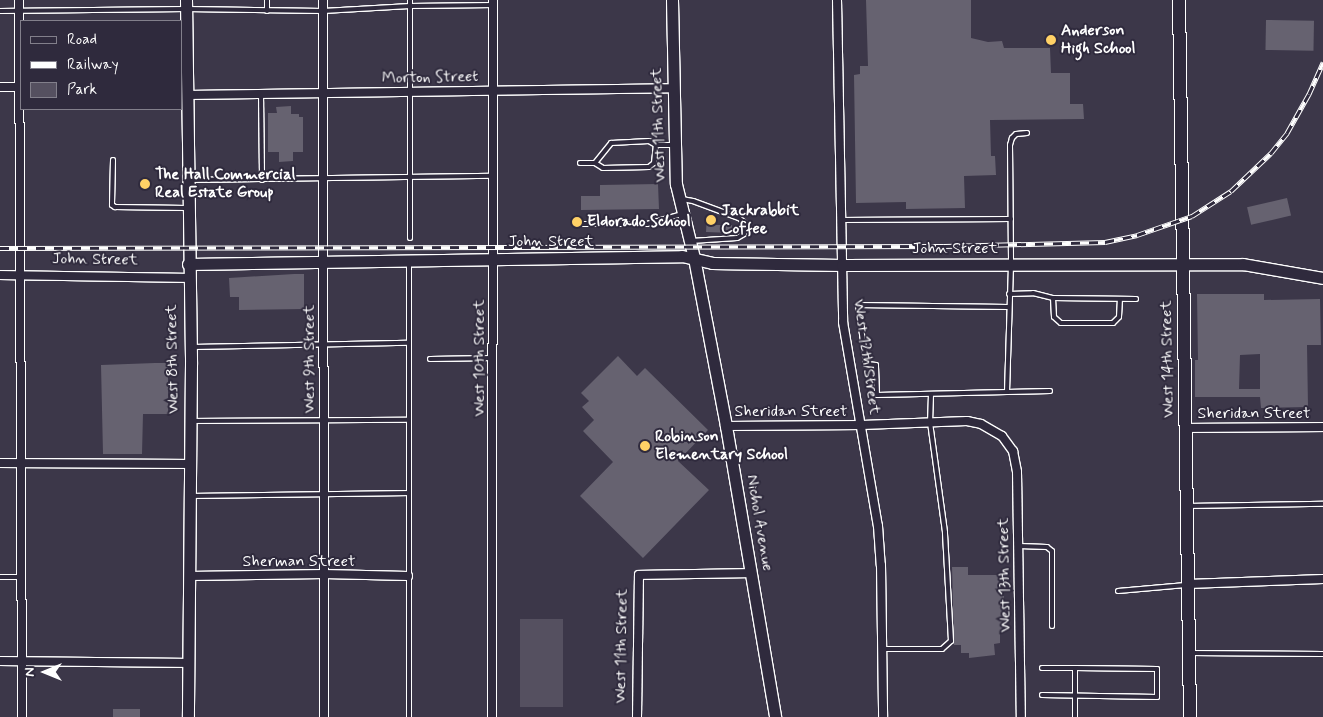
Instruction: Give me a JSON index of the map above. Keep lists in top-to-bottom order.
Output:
{
  "streets": {
    "main road": ["West 14th Street"],
    "street": [
      "Morton Street",
      "West 11th Street",
      "John Street",
      "West 12th Street",
      "West 10th Street",
      "West 8th Street",
      "West 9th Street",
      "Sheridan Street",
      "Nichol Avenue",
      "Sherman Street",
      "West 13th Street"
    ]
  },
  "crossings": [
    ["Morton Street", "West 11th Street"],
    ["Morton Street", "West 10th Street"],
    ["Morton Street", "West 8th Street"],
    ["Morton Street", "West 9th Street"],
    ["West 11th Street", "John Street"],
    ["West 11th Street", "Nichol Avenue"],
    ["John Street", "West 12th Street"],
    ["John Street", "West 10th Street"],
    ["John Street", "West 8th Street"],
    ["John Street", "West 9th Street"],
    ["John Street", "West 14th Street"],
    ["John Street", "Nichol Avenue"],
    ["West 12th Street", "Sheridan Street"],
    ["West 8th Street", "Sherman Street"],
    ["West 9th Street", "Sherman Street"],
    ["West 14th Street", "Sheridan Street"],
    ["Sheridan Street", "Nichol Avenue"],
    ["Sheridan Street", "West 13th Street"]
  ],
  "places": [
    "Anderson High School",
    "The Hall Commercial Real Estate Group",
    "Jackrabbit Coffee",
    "Eldorado School",
    "Robinson Elementary School"
  ],
  "legend": ["Road", "Railway", "Park"],
  "north": "left"
}
